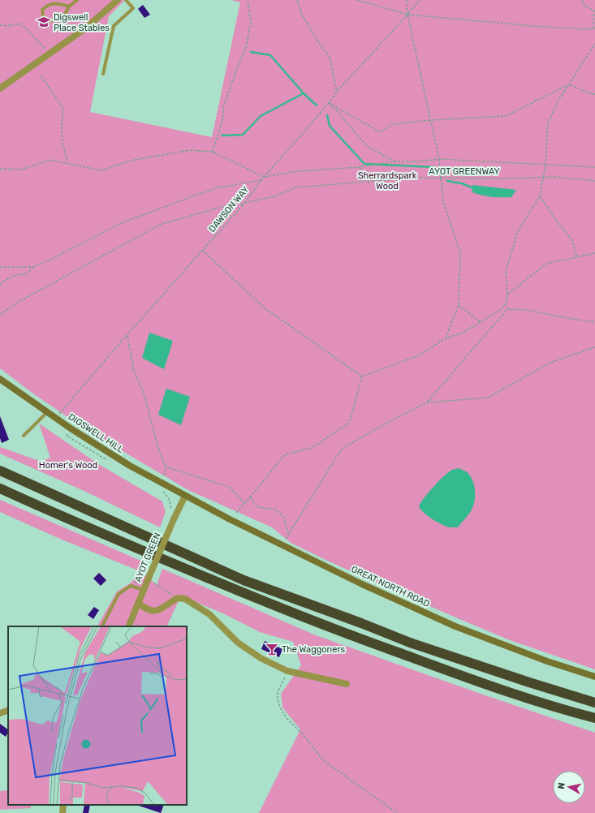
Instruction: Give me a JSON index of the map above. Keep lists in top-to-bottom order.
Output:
{
  "streets": {
    "main road": ["DIGSWELL HILL", "GREAT NORTH ROAD"],
    "street": ["AYOT GREEN"],
    "path": ["AYOT GREENWAY", "DAWSON WAY"]
  },
  "crossings": [
    ["AYOT GREENWAY", "DAWSON WAY"],
    ["DIGSWELL HILL", "AYOT GREEN"],
    ["DIGSWELL HILL", "GREAT NORTH ROAD"],
    ["AYOT GREEN", "GREAT NORTH ROAD"]
  ],
  "parks": ["Sherrardspark Wood", "Homer's Wood"],
  "places": {
    "school or university": ["Digswell Place Stables"],
    "bar": ["The Waggoners"]
  },
  "north": "left"
}
